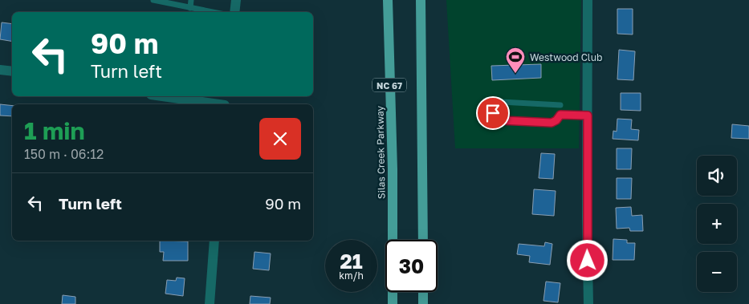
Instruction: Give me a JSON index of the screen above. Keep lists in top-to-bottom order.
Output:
{
  "streets": {
    "main road": ["NC 67", "Silas Creek Parkway"]
  },
  "places": {
    "sports": ["Westwood Club"]
  },
  "page": {
    "turn": ["90 m", "Turn left"],
    "heading": ["1 min", "150 m · 06:12"],
    "map_buttons": ["+", "−"],
    "list": [
      {
        "name": "Turn left",
        "value": "90 m"
      }
    ],
    "speed": "21 km/h",
    "limit": "30"
  }
}
